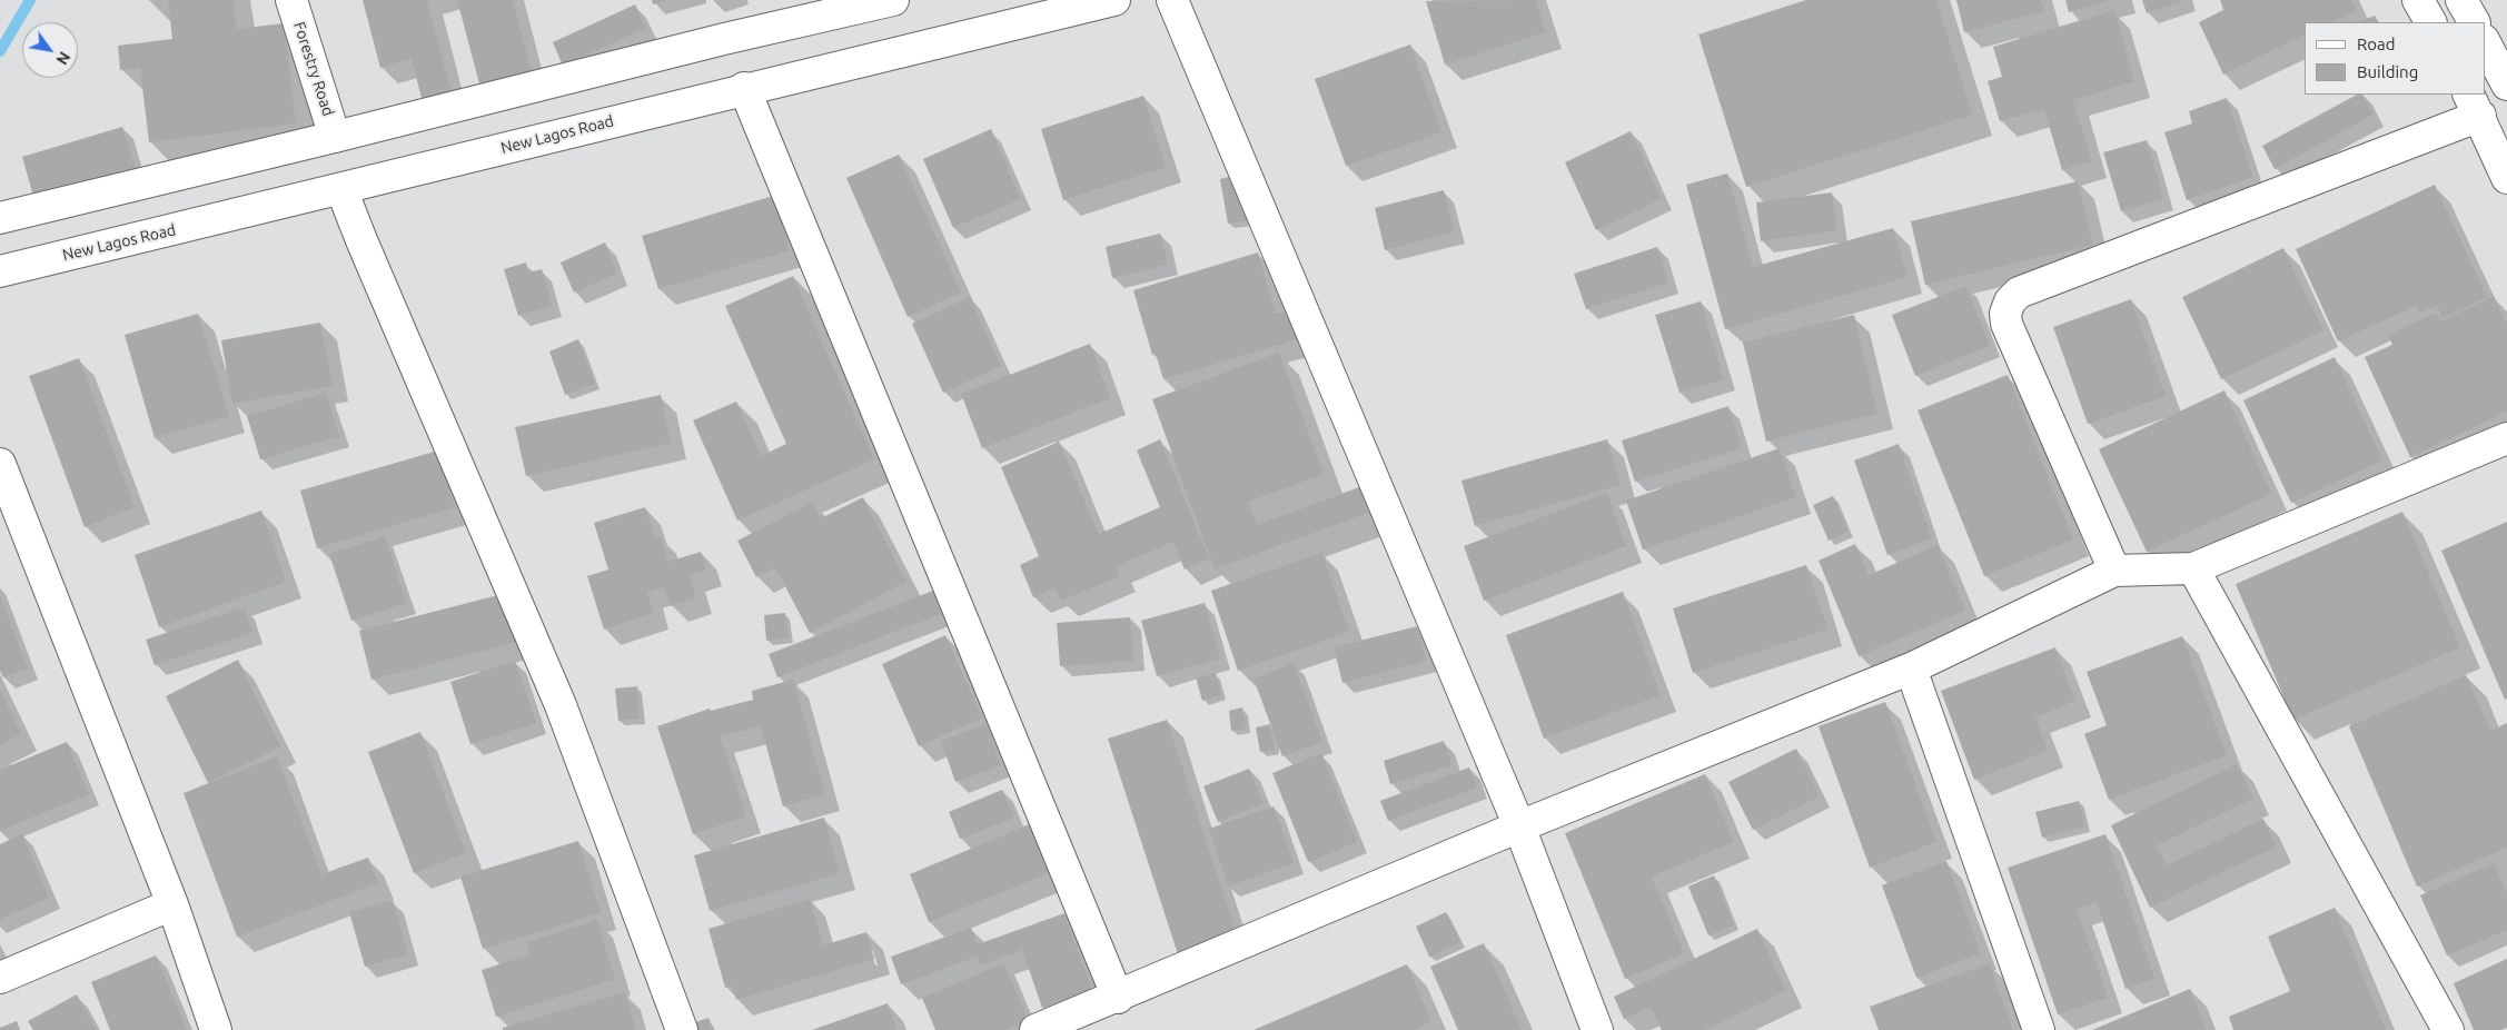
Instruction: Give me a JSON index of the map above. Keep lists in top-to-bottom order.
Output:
{
  "streets": {
    "street": ["Forestry Road", "New Lagos Road"]
  },
  "legend": ["Road", "Building"],
  "north": "bottom right"
}
